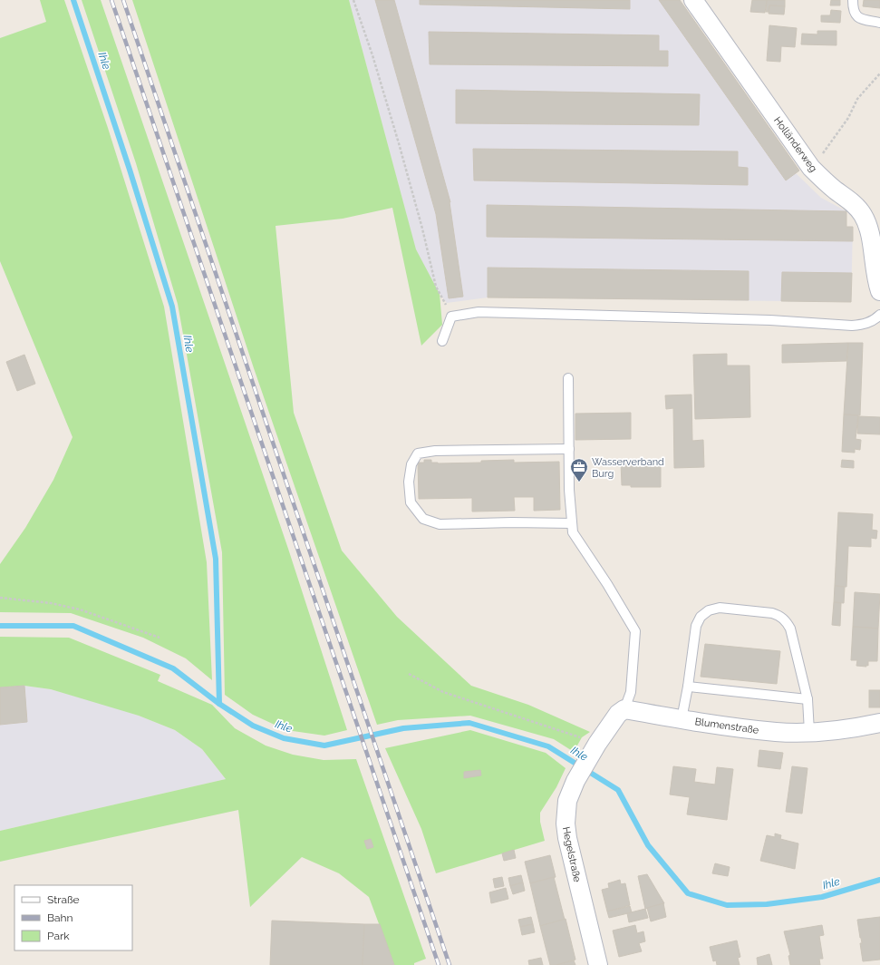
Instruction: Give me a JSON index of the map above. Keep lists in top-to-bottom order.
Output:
{
  "streets": {
    "street": ["Holländerweg", "Blumenstraße", "Hegelstraße"]
  },
  "water": ["Ihle"],
  "places": {
    "office": ["Wasserverband Burg"]
  },
  "legend": ["Straße", "Bahn", "Park"]
}
